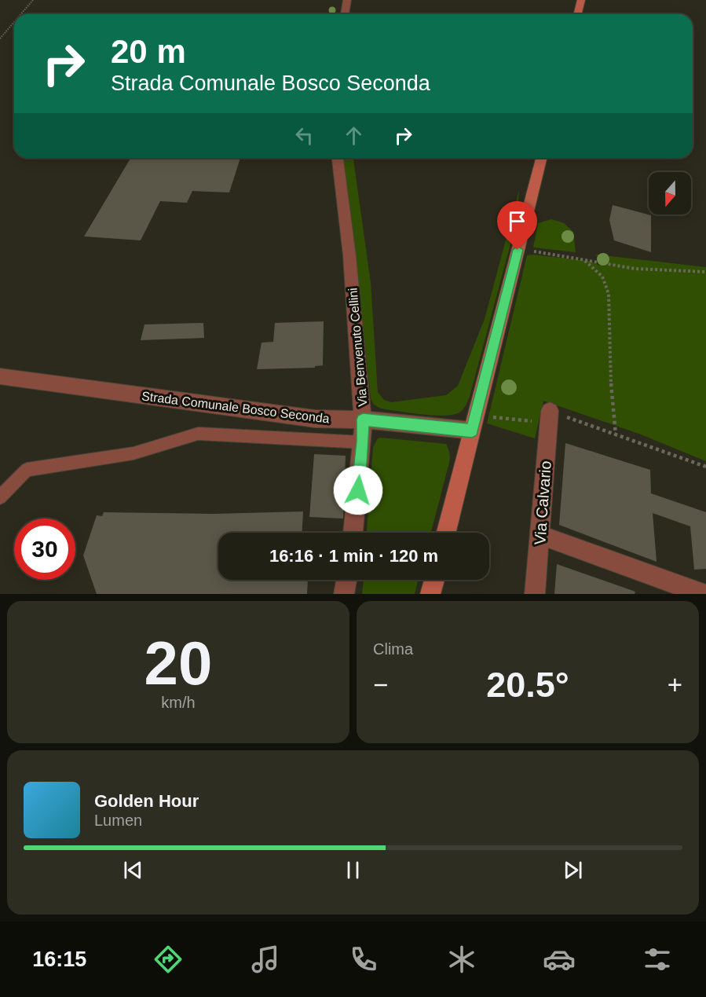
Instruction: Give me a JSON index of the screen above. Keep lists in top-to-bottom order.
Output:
{
  "streets": {
    "street": ["Via Benvenuto Cellini", "Strada Comunale Bosco Seconda", "Via Calvario"]
  },
  "crossings": [
    ["Via Benvenuto Cellini", "Strada Comunale Bosco Seconda"]
  ],
  "north": "bottom",
  "page": {
    "turn": ["20 m", "Strada Comunale Bosco Seconda"],
    "limit": "30",
    "trip": "16:16 · 1 min · 120 m",
    "tile": [
      ["20", "km/h"],
      "Clima"
    ],
    "heat": ["−", "20.5°", "+"],
    "song": ["Golden Hour", "Lumen"],
    "tabs": "16:15"
  }
}
